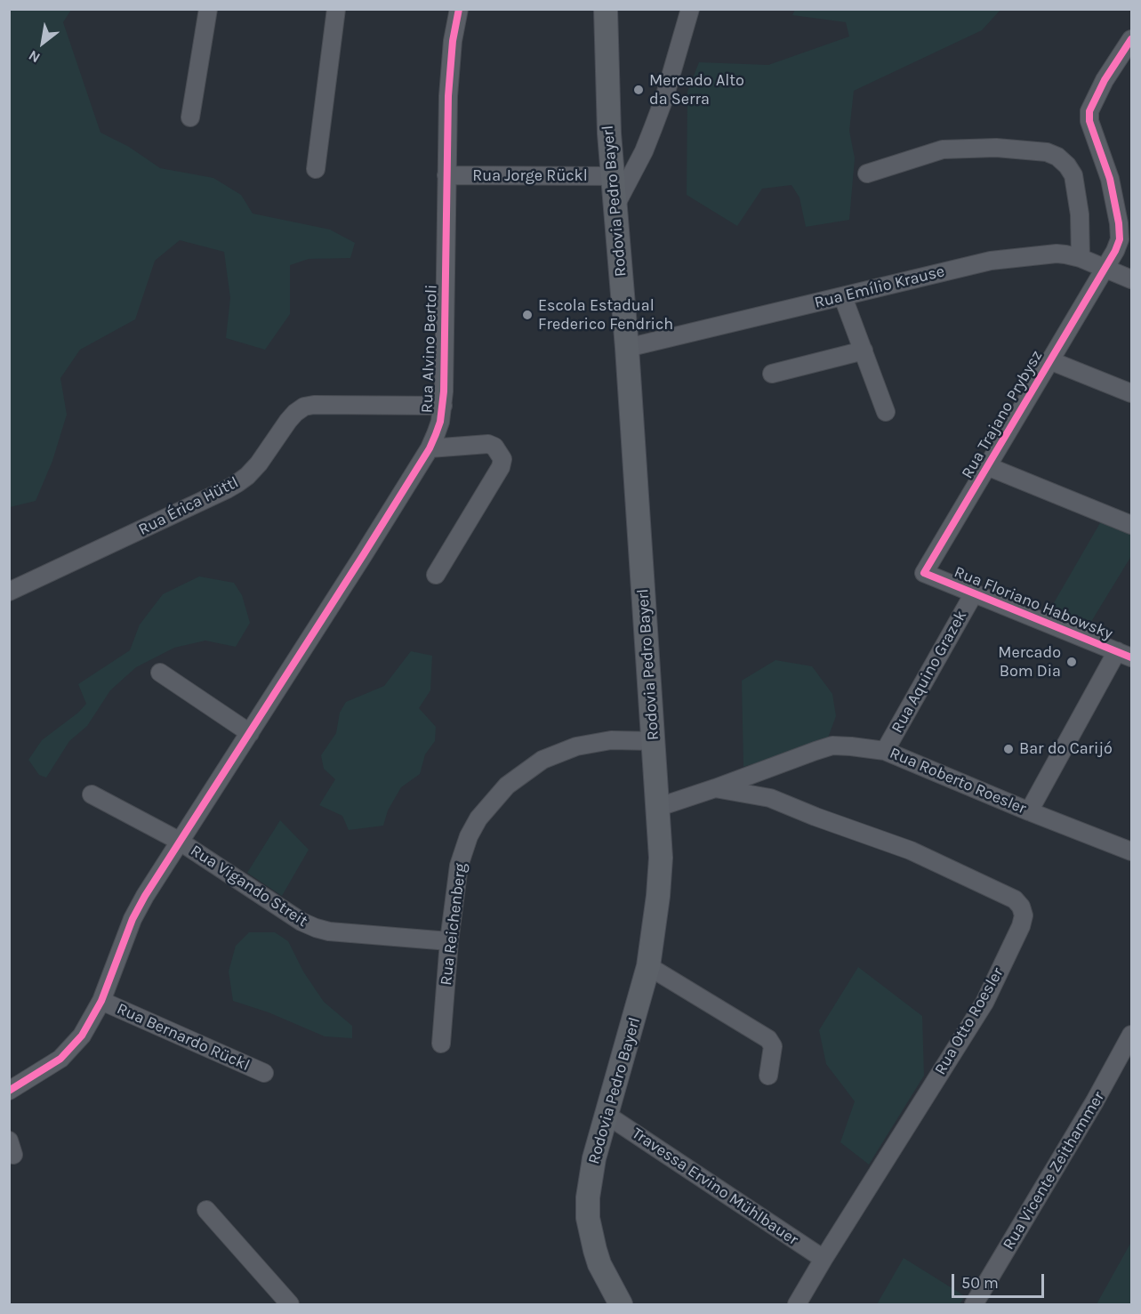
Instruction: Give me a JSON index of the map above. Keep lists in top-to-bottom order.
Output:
{
  "streets": {
    "main road": ["Rodovia Pedro Bayerl"],
    "street": [
      "Rua Jorge Rückl",
      "Rua Emílio Krause",
      "Rua Alvino Bertoli",
      "Rua Trajano Prybysz",
      "Rua Érica Hüttl",
      "Rua Floriano Habowsky",
      "Rua Aquino Grazek",
      "Rua Roberto Roesler",
      "Rua Vigando Streit",
      "Rua Reichenberg",
      "Rua Otto Roesler",
      "Rua Bernardo Rückl",
      "Rua Vicente Zeithammer",
      "Travessa Ervino Mühlbauer"
    ]
  },
  "crossings": [
    ["Rua Jorge Rückl", "Rodovia Pedro Bayerl"],
    ["Rua Jorge Rückl", "Rua Alvino Bertoli"],
    ["Rodovia Pedro Bayerl", "Rua Emílio Krause"],
    ["Rodovia Pedro Bayerl", "Rua Roberto Roesler"],
    ["Rodovia Pedro Bayerl", "Rua Reichenberg"],
    ["Rodovia Pedro Bayerl", "Travessa Ervino Mühlbauer"],
    ["Rua Emílio Krause", "Rua Trajano Prybysz"],
    ["Rua Alvino Bertoli", "Rua Érica Hüttl"],
    ["Rua Alvino Bertoli", "Rua Vigando Streit"],
    ["Rua Alvino Bertoli", "Rua Bernardo Rückl"],
    ["Rua Trajano Prybysz", "Rua Floriano Habowsky"],
    ["Rua Floriano Habowsky", "Rua Aquino Grazek"],
    ["Rua Aquino Grazek", "Rua Roberto Roesler"],
    ["Rua Roberto Roesler", "Rua Otto Roesler"],
    ["Rua Vigando Streit", "Rua Reichenberg"],
    ["Rua Otto Roesler", "Travessa Ervino Mühlbauer"]
  ],
  "places": [
    "Mercado Alto da Serra",
    "Escola Estadual Frederico Fendrich",
    "Mercado Bom Dia",
    "Bar do Carijó"
  ],
  "scale_bar": "50 m",
  "north": "bottom left"
}
